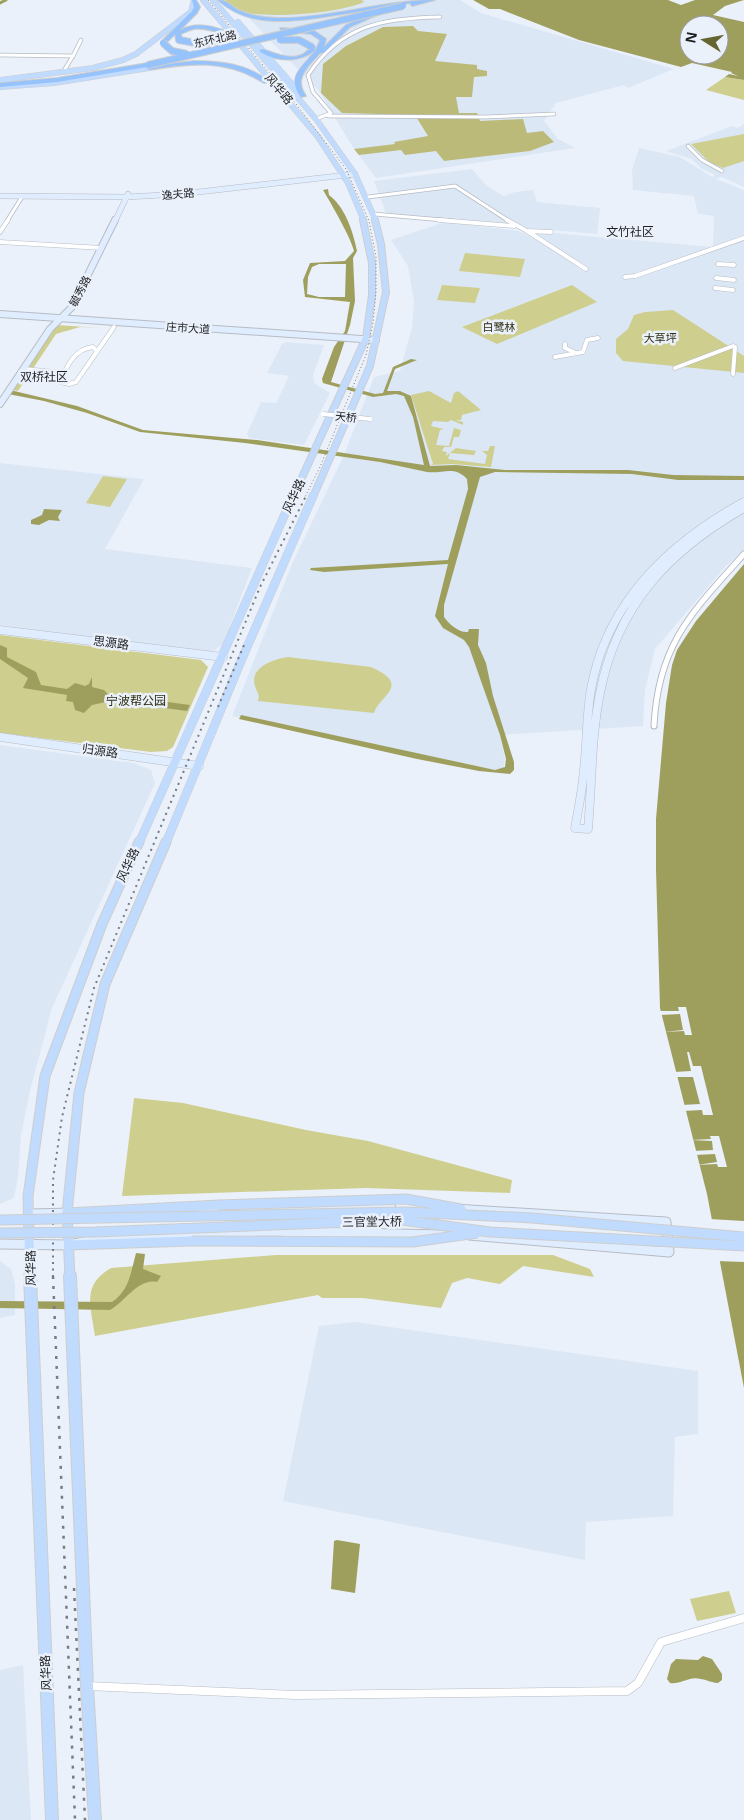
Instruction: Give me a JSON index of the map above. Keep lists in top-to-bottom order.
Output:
{
  "streets": {
    "highway": ["东环北路"],
    "main road": ["风华路", "三官堂大桥"],
    "street": [
      "逸夫路",
      "毓秀路",
      "庄市大道",
      "天桥",
      "思源路",
      "归源路"
    ]
  },
  "crossings": [
    ["风华路", "逸夫路"],
    ["风华路", "庄市大道"],
    ["风华路", "思源路"],
    ["风华路", "归源路"],
    ["逸夫路", "毓秀路"],
    ["毓秀路", "庄市大道"]
  ],
  "districts": ["文竹社区", "双桥社区"],
  "parks": ["白鹭林", "大草坪", "宁波帮公园"],
  "north": "left"
}
